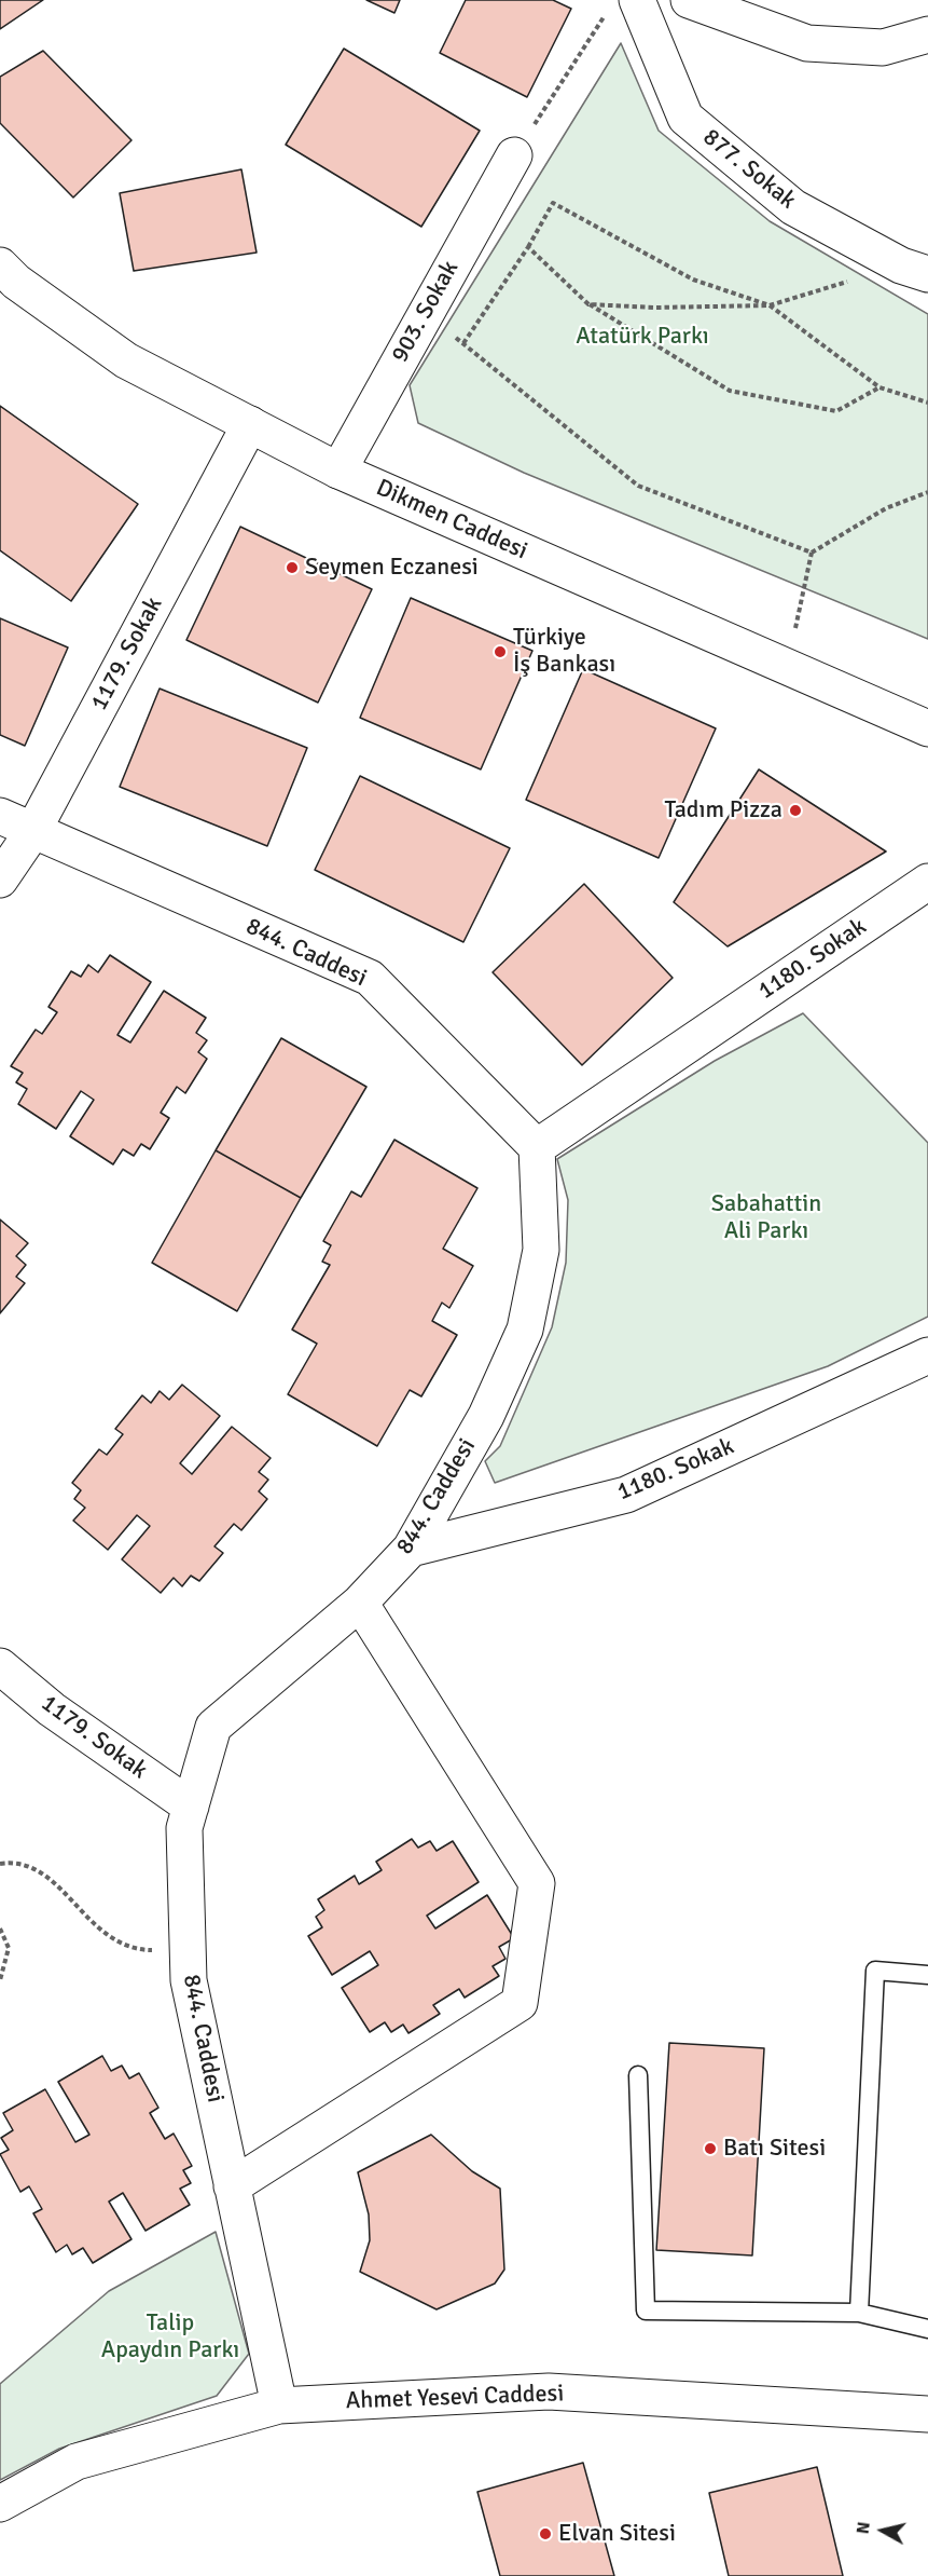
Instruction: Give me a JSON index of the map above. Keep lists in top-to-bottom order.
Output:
{
  "streets": {
    "street": [
      "877. Sokak",
      "903. Sokak",
      "Dikmen Caddesi",
      "1179. Sokak",
      "844. Caddesi",
      "1180. Sokak",
      "Ahmet Yesevi Caddesi"
    ]
  },
  "crossings": [
    ["903. Sokak", "Dikmen Caddesi"],
    ["Dikmen Caddesi", "1179. Sokak"],
    ["1179. Sokak", "844. Caddesi"],
    ["844. Caddesi", "1180. Sokak"],
    ["844. Caddesi", "Ahmet Yesevi Caddesi"]
  ],
  "parks": ["Atatürk Parkı", "Sabahattin Ali Parkı", "Talip Apaydın Parkı"],
  "places": [
    "Seymen Eczanesi",
    "Türkiye İş Bankası",
    "Tadım Pizza",
    "Batı Sitesi",
    "Elvan Sitesi"
  ],
  "north": "left"
}
